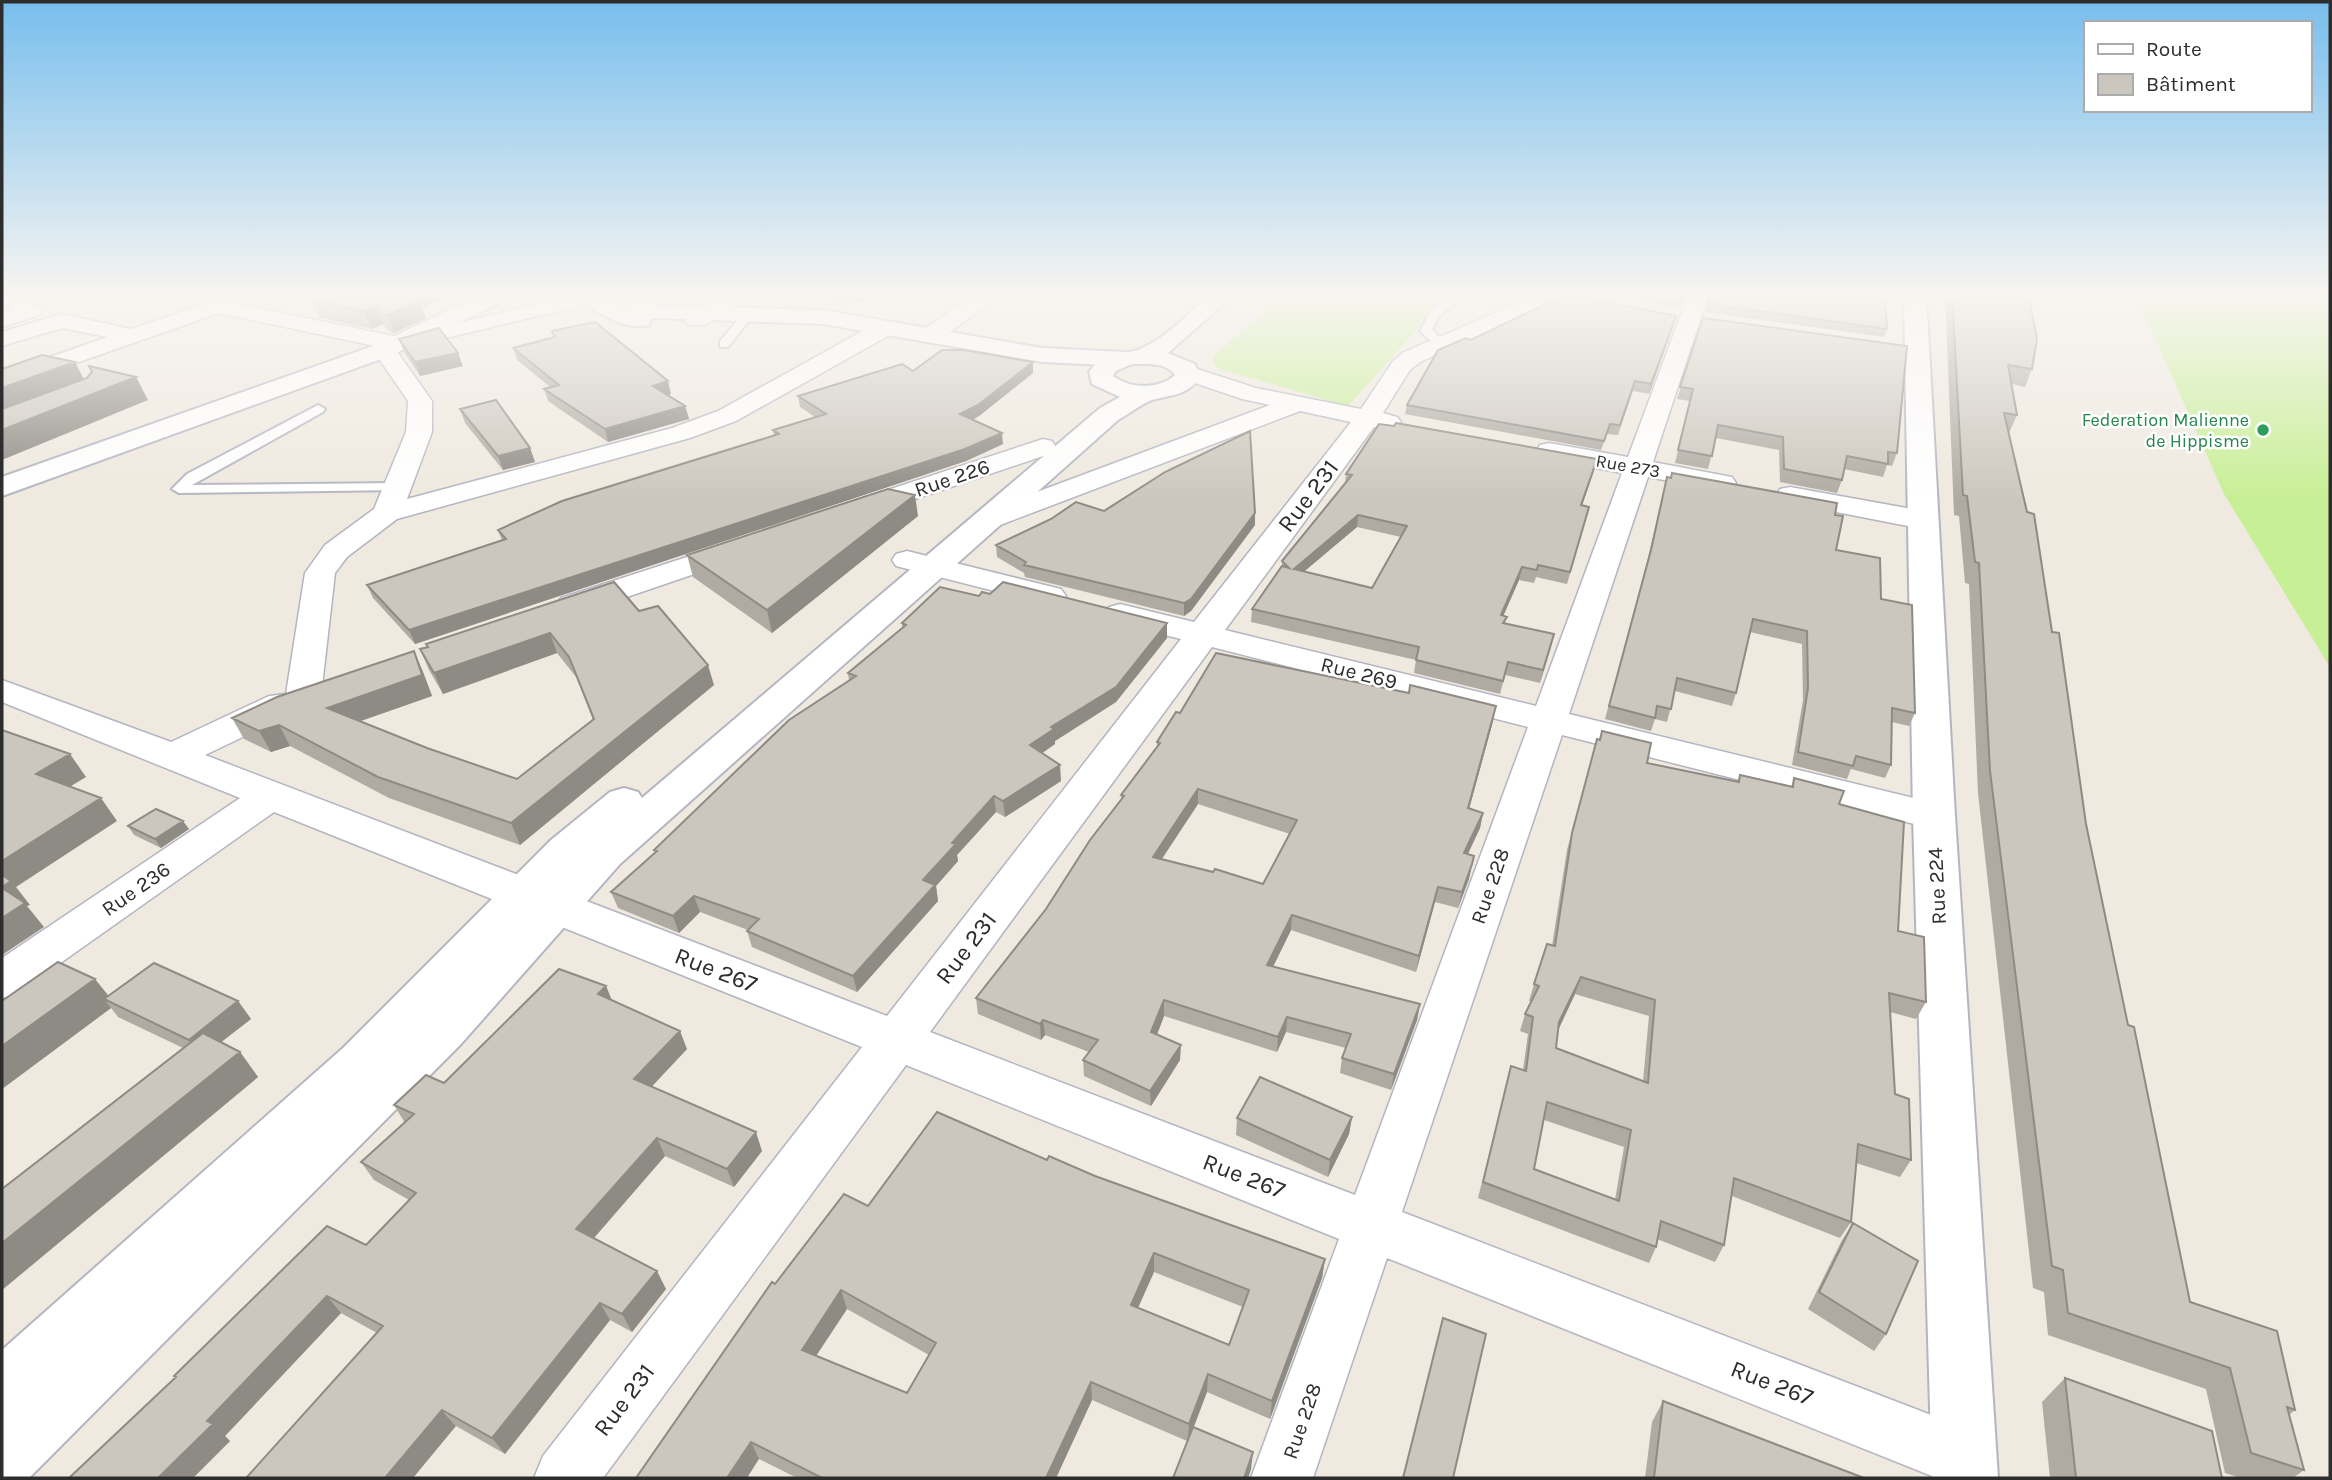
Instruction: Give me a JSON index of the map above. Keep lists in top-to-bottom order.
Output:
{
  "streets": {
    "street": [
      "Rue 273",
      "Rue 226",
      "Rue 231",
      "Rue 269",
      "Rue 228",
      "Rue 224",
      "Rue 236",
      "Rue 267"
    ]
  },
  "crossings": [
    ["Rue 273", "Rue 228"],
    ["Rue 273", "Rue 224"],
    ["Rue 231", "Rue 269"],
    ["Rue 231", "Rue 267"],
    ["Rue 269", "Rue 228"],
    ["Rue 269", "Rue 224"],
    ["Rue 228", "Rue 267"],
    ["Rue 224", "Rue 267"],
    ["Rue 236", "Rue 267"]
  ],
  "places": ["Federation Malienne de Hippisme"],
  "legend": ["Route", "Bâtiment"]
}
